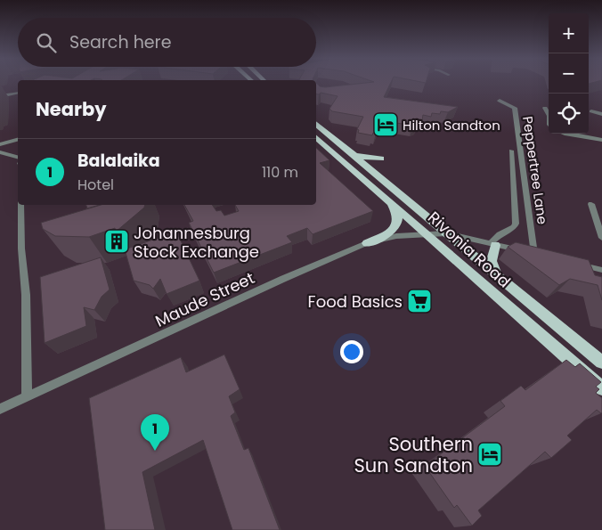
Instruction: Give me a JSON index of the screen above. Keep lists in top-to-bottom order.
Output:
{
  "streets": {
    "main road": ["Rivonia Road"],
    "street": ["Peppertree Lane", "Maude Street"]
  },
  "crossings": [
    ["Peppertree Lane", "Maude Street"],
    ["Rivonia Road", "Maude Street"]
  ],
  "places": {
    "hotel": ["Hilton Sandton", "Southern Sun Sandton"],
    "building": ["Johannesburg Stock Exchange"],
    "supermarket": ["Food Basics"]
  },
  "page": {
    "map_buttons": ["+", "−"],
    "search": "Search here",
    "heading": "Nearby",
    "list": [
      {
        "mark": "1",
        "name": "Balalaika",
        "note": "Hotel",
        "value": "110 m"
      }
    ],
    "pins": "1"
  }
}
